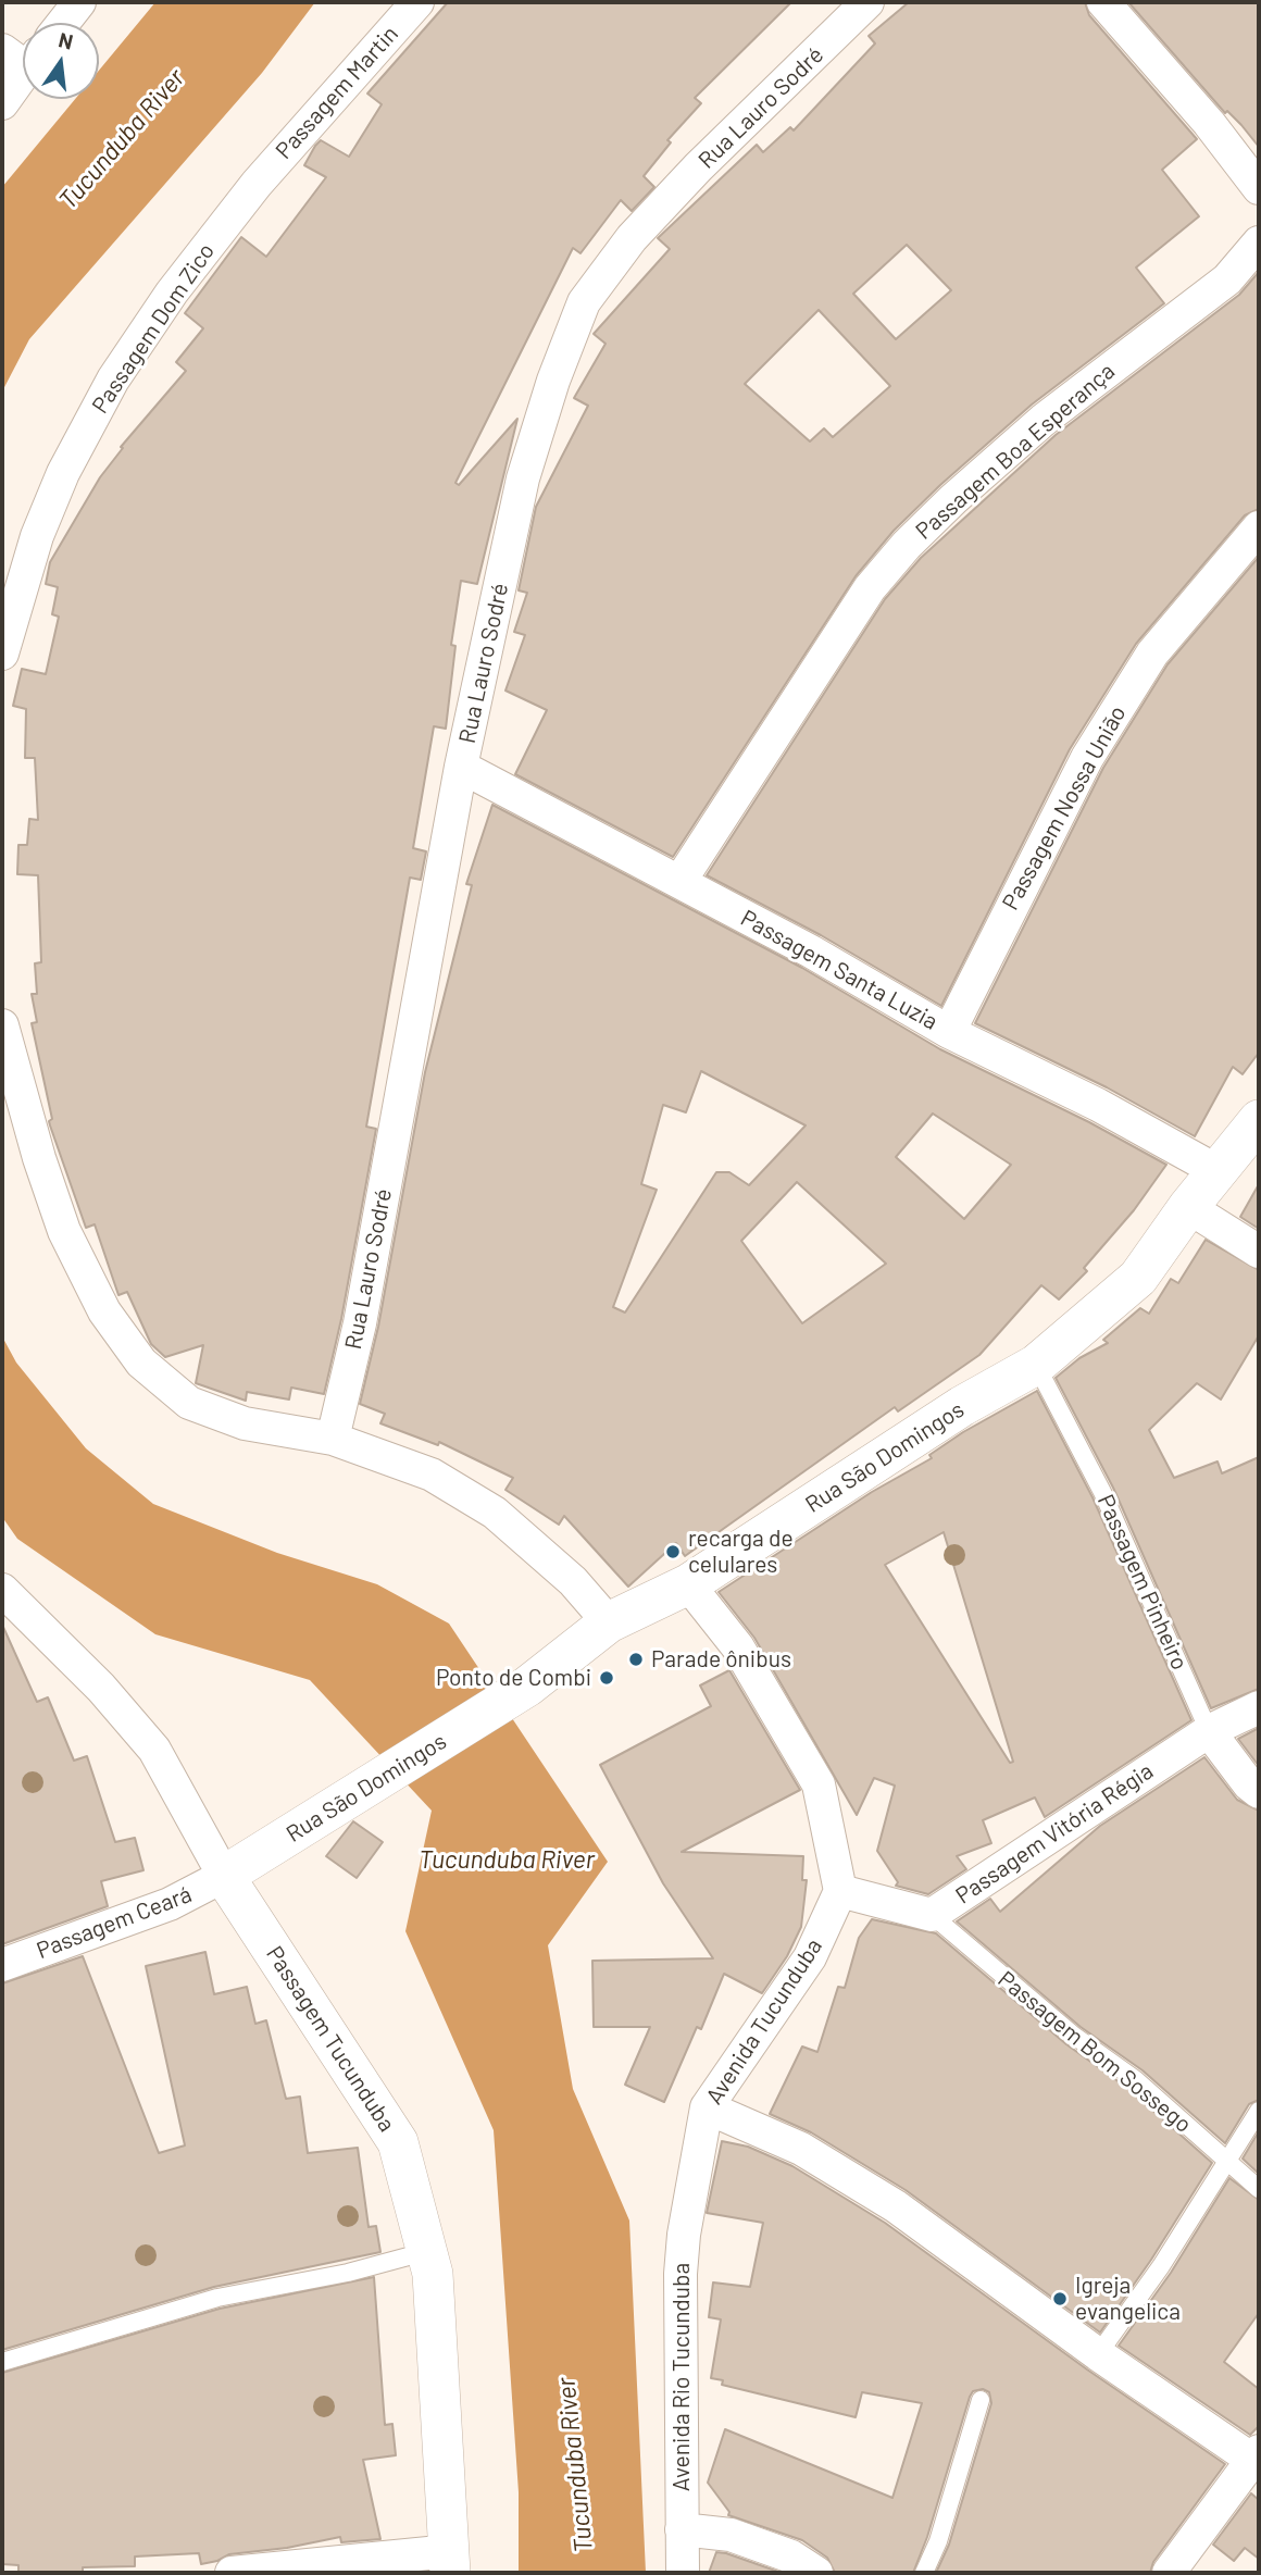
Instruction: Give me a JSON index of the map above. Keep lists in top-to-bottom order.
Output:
{
  "streets": {
    "street": [
      "Passagem Martin",
      "Rua Lauro Sodré",
      "Passagem Dom Zico",
      "Passagem Boa Esperança",
      "Passagem Nossa União",
      "Passagem Santa Luzia",
      "Rua São Domingos",
      "Passagem Pinheiro",
      "Passagem Vitória Régia",
      "Passagem Ceará",
      "Avenida Tucunduba",
      "Passagem Tucunduba",
      "Avenida Rio Tucunduba"
    ],
    "lane": ["Passagem Bom Sossego"]
  },
  "crossings": [
    ["Passagem Martin", "Passagem Dom Zico"],
    ["Rua Lauro Sodré", "Passagem Santa Luzia"],
    ["Passagem Boa Esperança", "Passagem Santa Luzia"],
    ["Passagem Nossa União", "Passagem Santa Luzia"],
    ["Passagem Santa Luzia", "Rua São Domingos"],
    ["Rua São Domingos", "Passagem Pinheiro"],
    ["Rua São Domingos", "Passagem Ceará"],
    ["Rua São Domingos", "Passagem Tucunduba"],
    ["Passagem Pinheiro", "Passagem Vitória Régia"],
    ["Passagem Vitória Régia", "Avenida Tucunduba"],
    ["Passagem Vitória Régia", "Passagem Bom Sossego"],
    ["Passagem Ceará", "Passagem Tucunduba"],
    ["Avenida Tucunduba", "Avenida Rio Tucunduba"]
  ],
  "water": ["Tucunduba River"],
  "places": [
    "recarga de celulares",
    "Parade ônibus",
    "Ponto de Combi",
    "Igreja evangelica"
  ],
  "north": "top"
}
